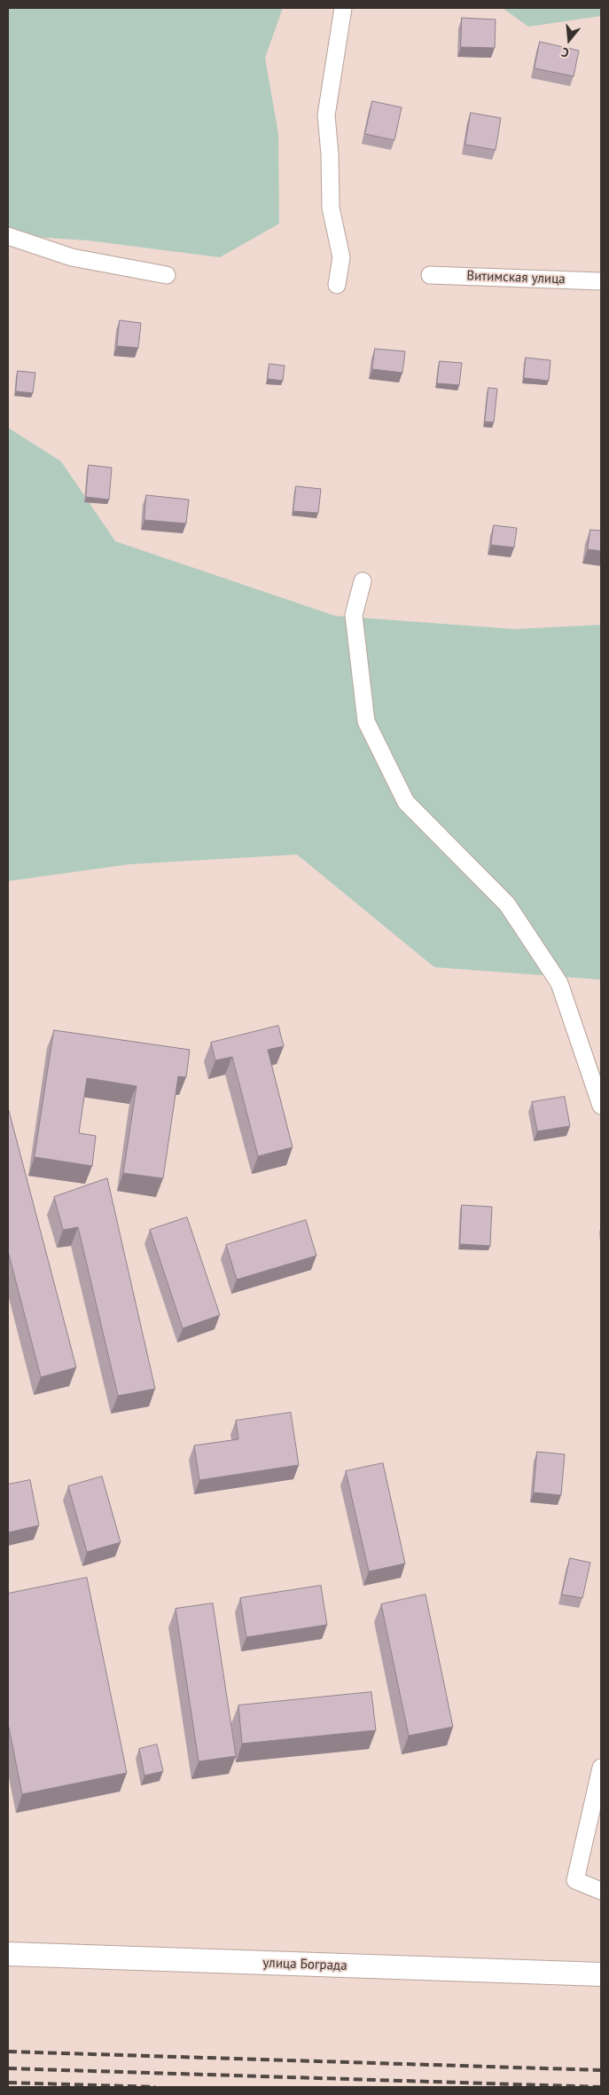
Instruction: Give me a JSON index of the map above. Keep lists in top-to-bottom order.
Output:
{
  "streets": {
    "main road": ["улица Бограда"],
    "street": ["Витимская улица"]
  },
  "north": "bottom"
}
